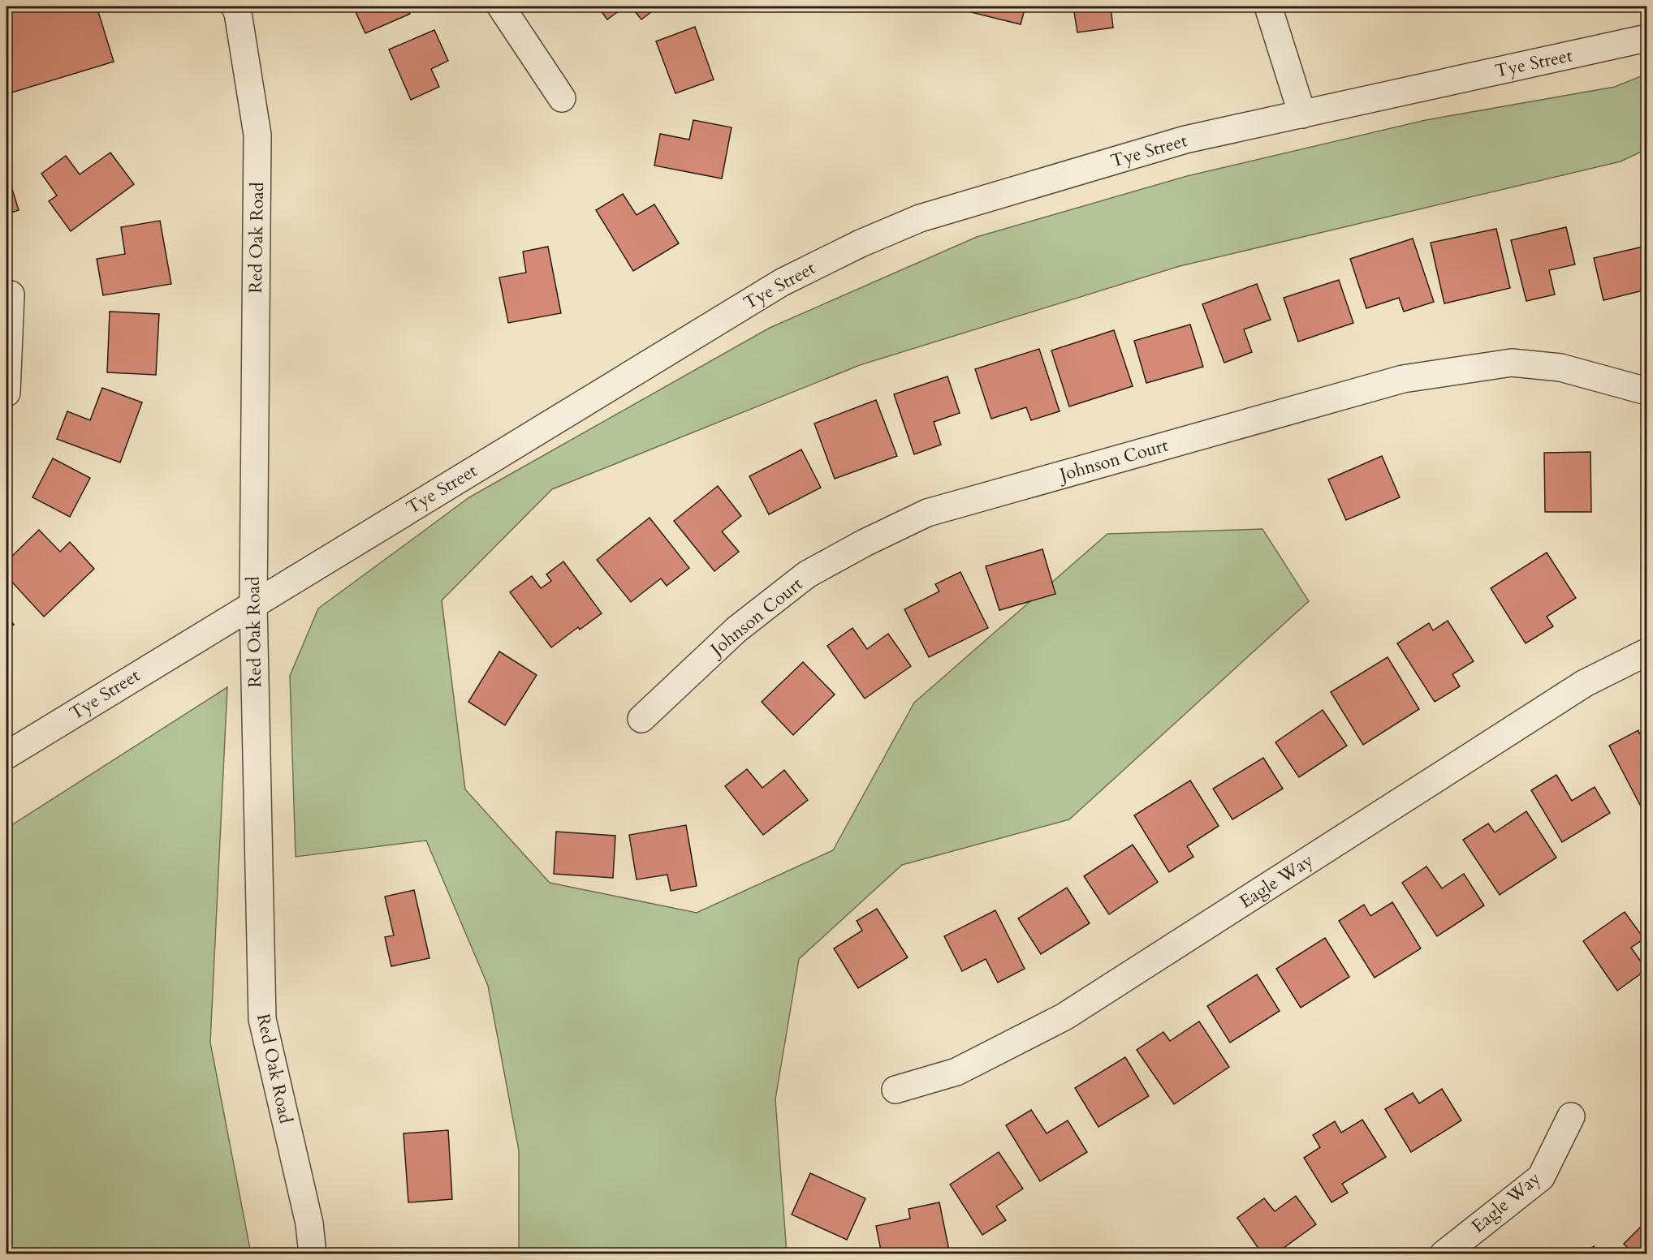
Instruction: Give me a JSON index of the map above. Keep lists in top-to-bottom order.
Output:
{
  "streets": {
    "street": [
      "Tye Street",
      "Red Oak Road",
      "Johnson Court",
      "Eagle Way"
    ]
  },
  "crossings": [
    ["Tye Street", "Red Oak Road"]
  ]
}
